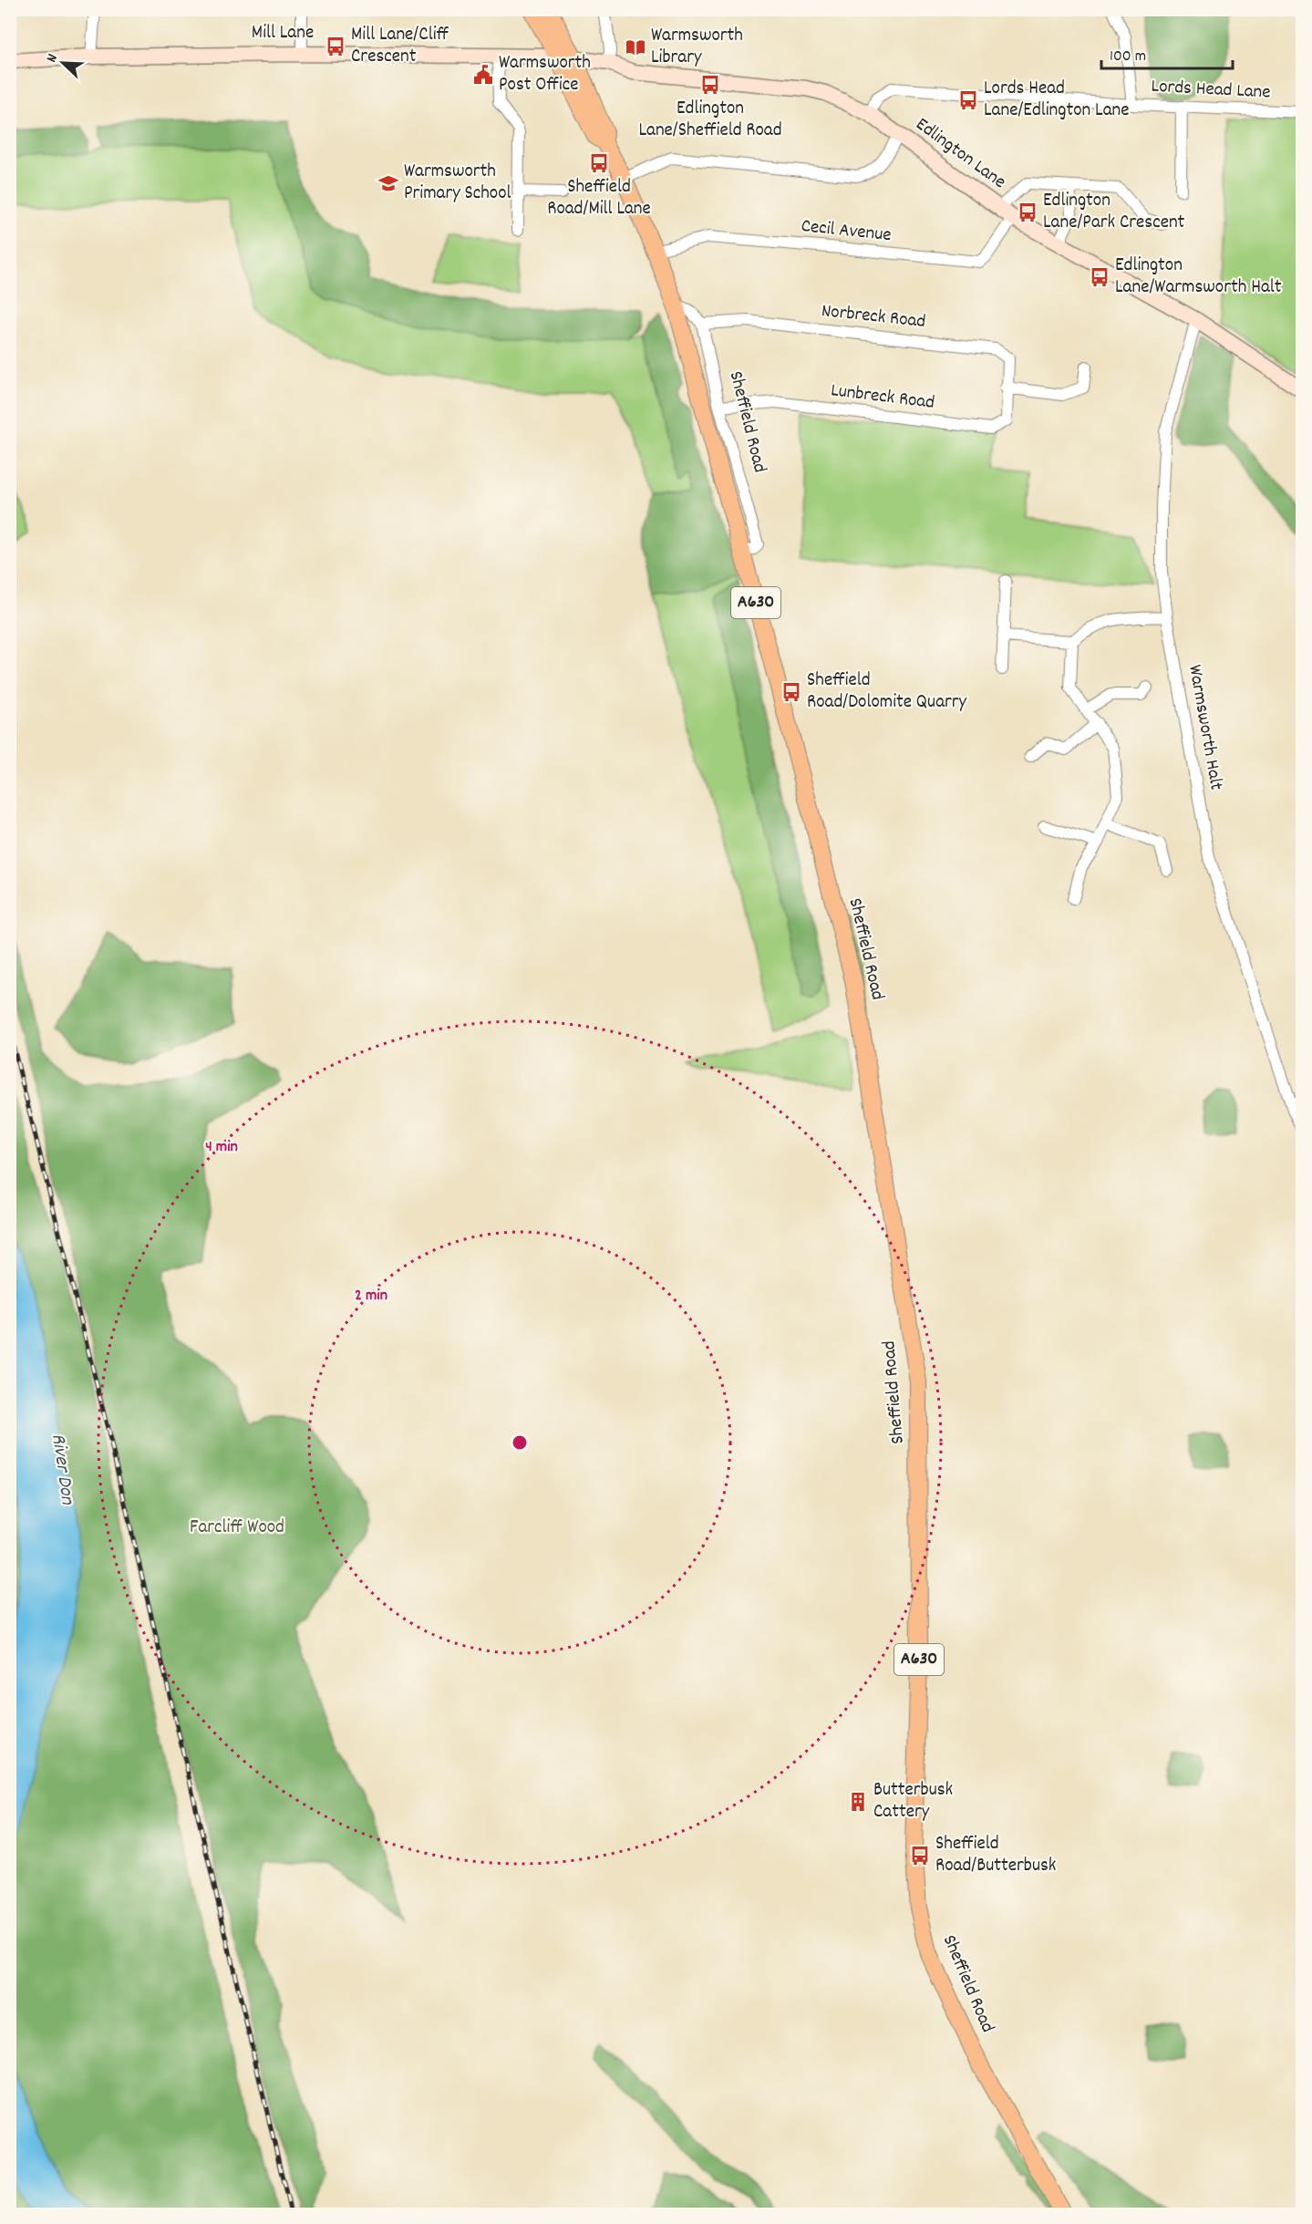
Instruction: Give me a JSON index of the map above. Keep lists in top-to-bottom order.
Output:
{
  "streets": {
    "main road": [
      "Mill Lane",
      "Edlington Lane",
      "Sheffield Road",
      "A630"
    ],
    "street": [
      "Lords Head Lane",
      "Cecil Avenue",
      "Norbreck Road",
      "Lunbreck Road",
      "Warmsworth Halt"
    ]
  },
  "crossings": [
    ["Mill Lane", "Edlington Lane"],
    ["Mill Lane", "Sheffield Road"],
    ["Mill Lane", "A630"],
    ["Lords Head Lane", "Edlington Lane"],
    ["Edlington Lane", "Cecil Avenue"],
    ["Edlington Lane", "Sheffield Road"],
    ["Edlington Lane", "A630"],
    ["Edlington Lane", "Warmsworth Halt"],
    ["Cecil Avenue", "Sheffield Road"],
    ["Norbreck Road", "Lunbreck Road"],
    ["Norbreck Road", "Sheffield Road"],
    ["Lunbreck Road", "Sheffield Road"],
    ["Sheffield Road", "A630"]
  ],
  "water": ["River Don"],
  "parks": ["Farcliff Wood"],
  "places": {
    "bus stop": [
      "Mill Lane/Cliff Crescent",
      "Edlington Lane/Sheffield Road",
      "Lords Head Lane/Edlington Lane",
      "Sheffield Road/Mill Lane",
      "Edlington Lane/Park Crescent",
      "Edlington Lane/Warmsworth Halt",
      "Sheffield Road/Dolomite Quarry",
      "Sheffield Road/Butterbusk"
    ],
    "library": ["Warmsworth Library"],
    "public building": ["Warmsworth Post Office"],
    "school or university": ["Warmsworth Primary School"],
    "building": ["Butterbusk Cattery"]
  },
  "scale_bar": "100 m",
  "north": "top left",
  "rings": ["4 min", "2 min"]
}
